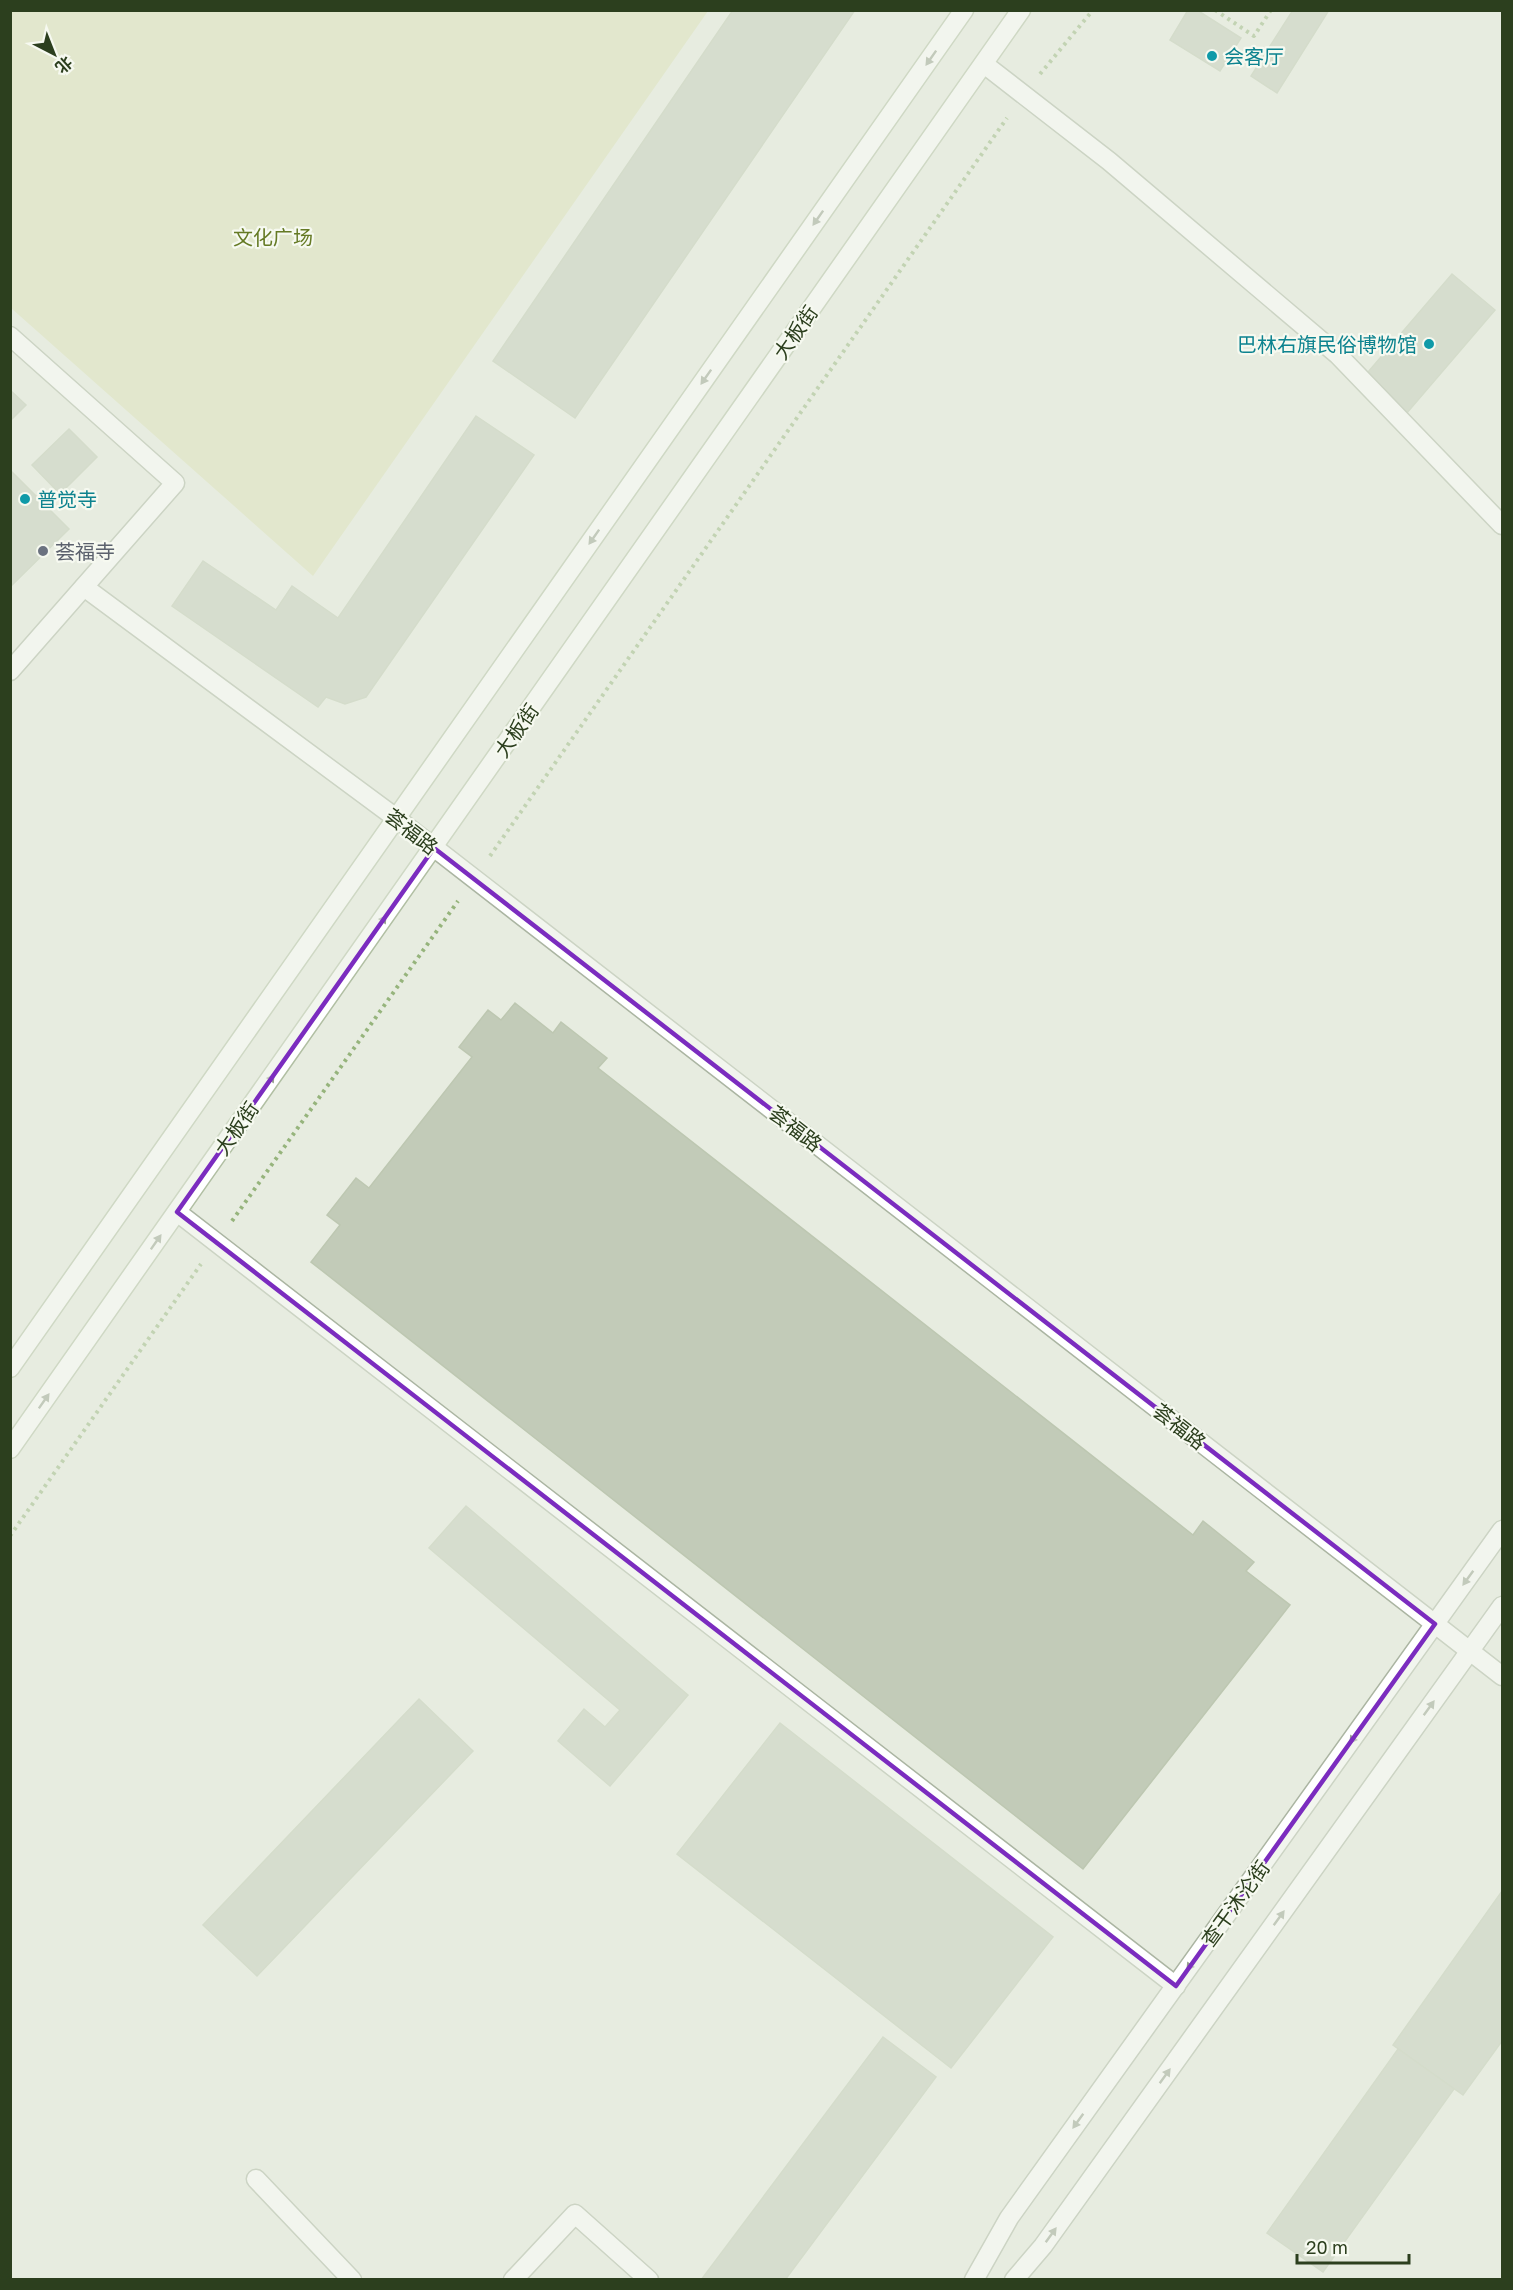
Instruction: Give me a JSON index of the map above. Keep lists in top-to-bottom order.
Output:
{
  "streets": {
    "street": ["大板街", "荟福路", "查干沐沦街"]
  },
  "crossings": [
    ["大板街", "荟福路"],
    ["荟福路", "查干沐沦街"]
  ],
  "parks": ["文化广场"],
  "places": [
    "会客厅",
    "巴林右旗民俗博物馆",
    "普觉寺",
    "荟福寺"
  ],
  "scale_bar": "20 m",
  "north": "bottom right"
}
